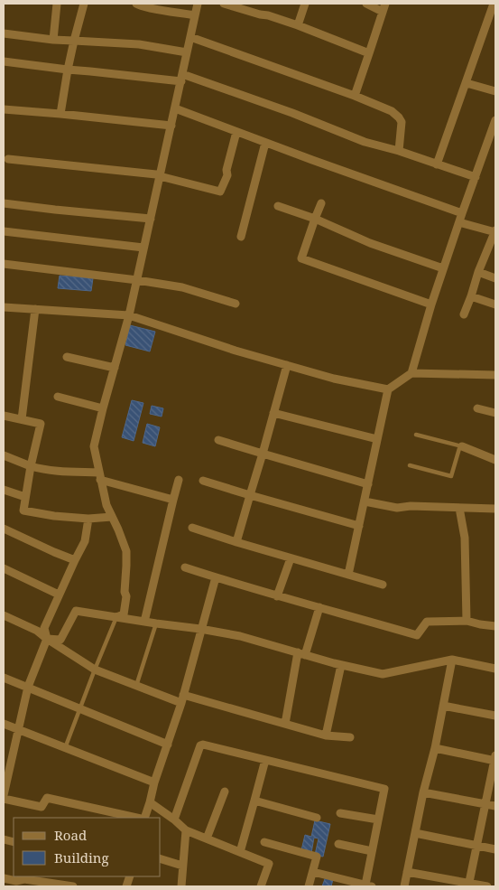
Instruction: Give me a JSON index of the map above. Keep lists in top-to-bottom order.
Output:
{
  "legend": ["Road", "Building"]
}
